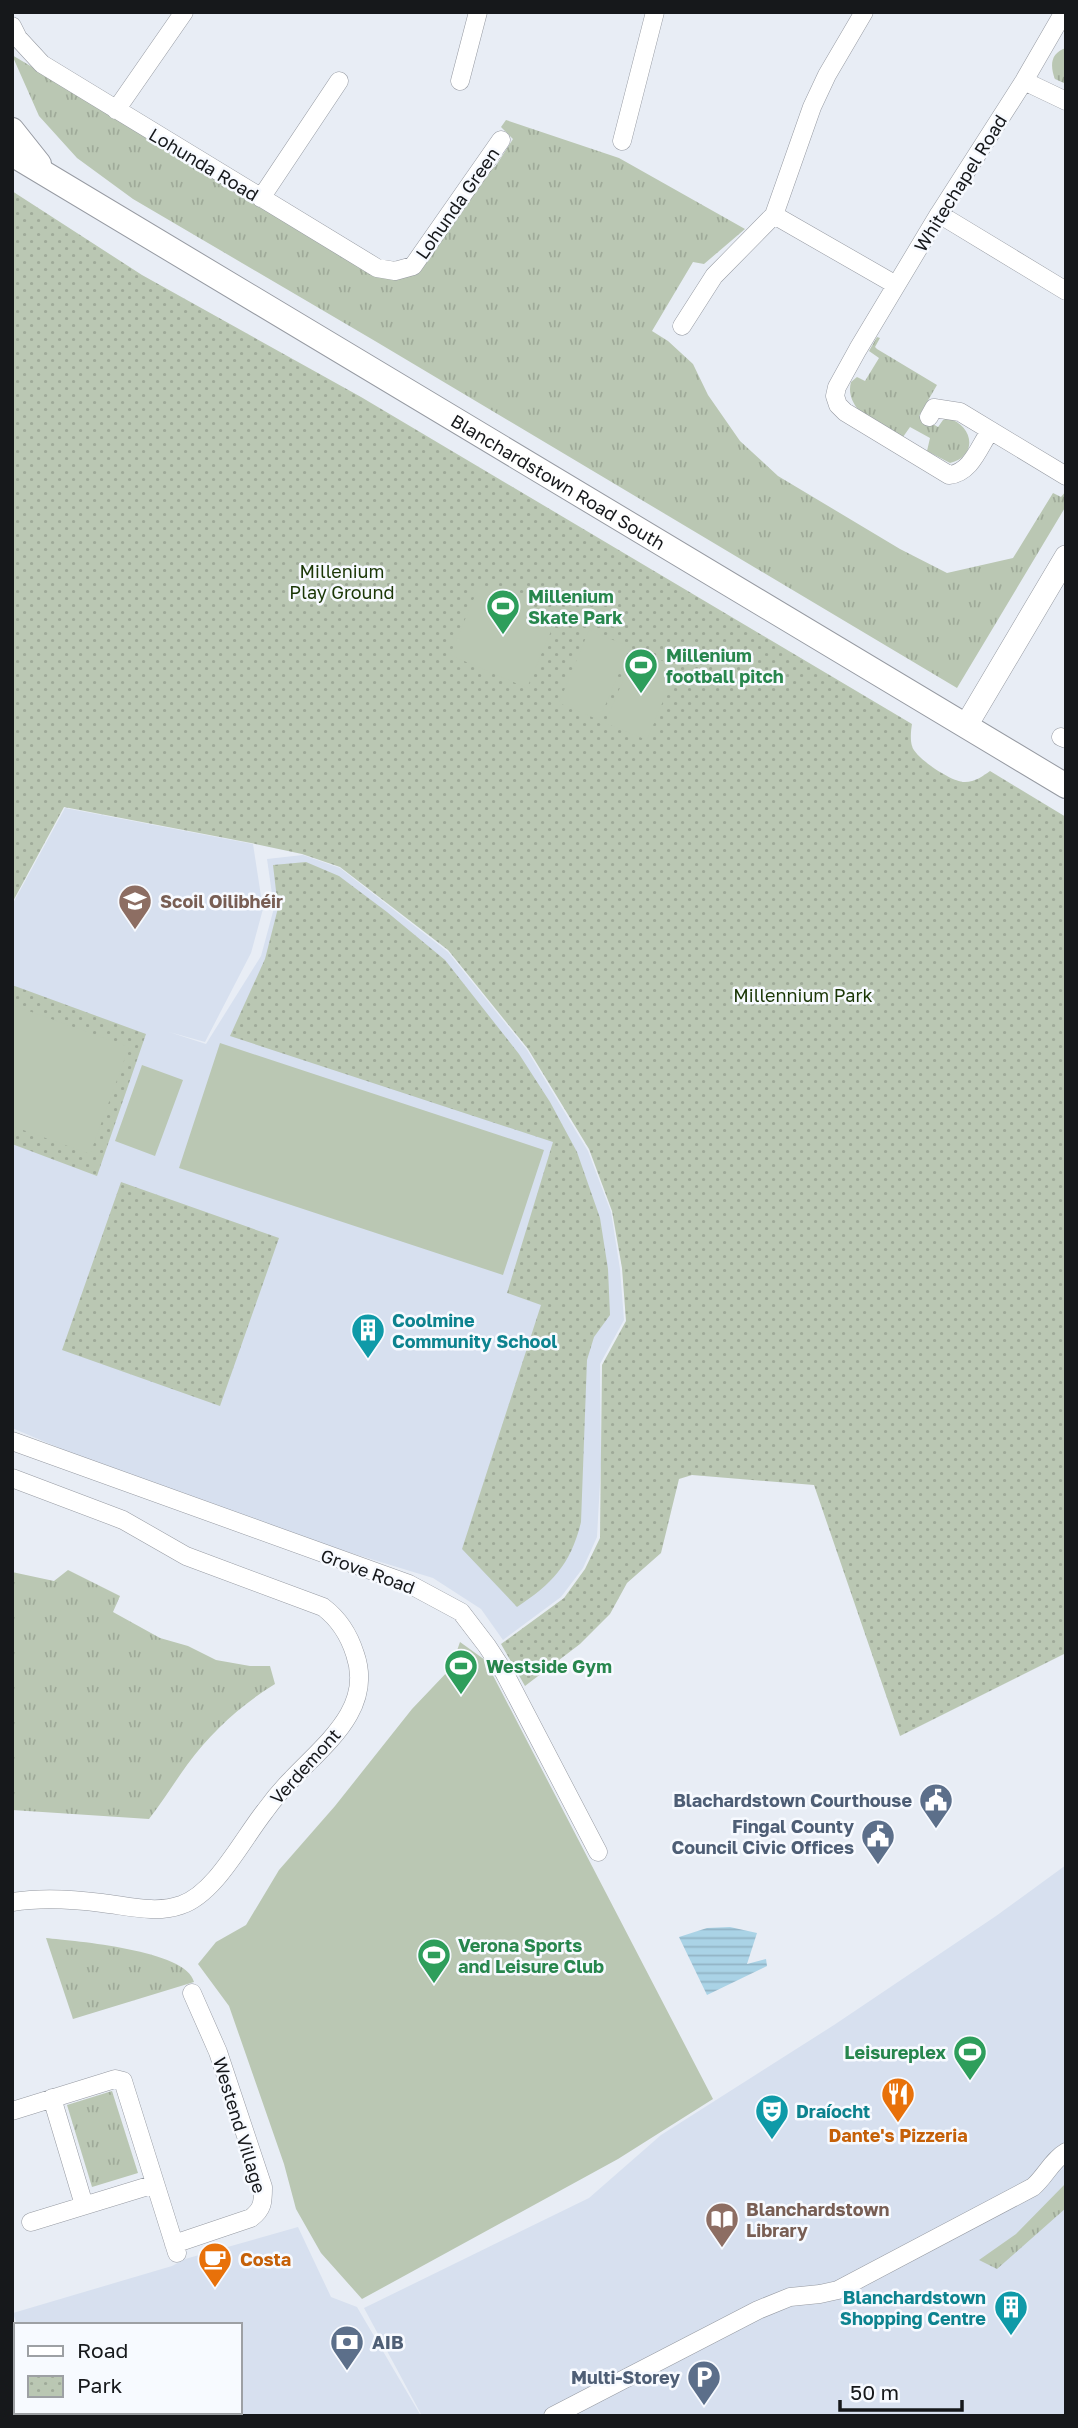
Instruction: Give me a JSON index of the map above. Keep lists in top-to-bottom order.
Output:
{
  "streets": {
    "main road": ["Blanchardstown Road South"],
    "street": [
      "Lohunda Road",
      "Whitechapel Road",
      "Lohunda Green",
      "Grove Road",
      "Verdemont",
      "Westend Village"
    ]
  },
  "crossings": [
    ["Lohunda Road", "Lohunda Green"]
  ],
  "parks": ["Millenium Play Ground", "Millennium Park"],
  "places": {
    "sports": [
      "Millenium Skate Park",
      "Millenium football pitch",
      "Westside Gym",
      "Verona Sports and Leisure Club",
      "Leisureplex"
    ],
    "school or university": ["Scoil Oilibhéir"],
    "building": ["Coolmine Community School", "Blanchardstown Shopping Centre"],
    "public building": ["Blachardstown Courthouse", "Fingal County Council Civic Offices"],
    "restaurant": ["Dante's Pizzeria"],
    "theatre": ["Draíocht"],
    "library": ["Blanchardstown Library"],
    "cafe": ["Costa"],
    "bank": ["AIB"],
    "parking": ["Multi-Storey"]
  },
  "legend": ["Road", "Park"],
  "scale_bar": "50 m"
}
